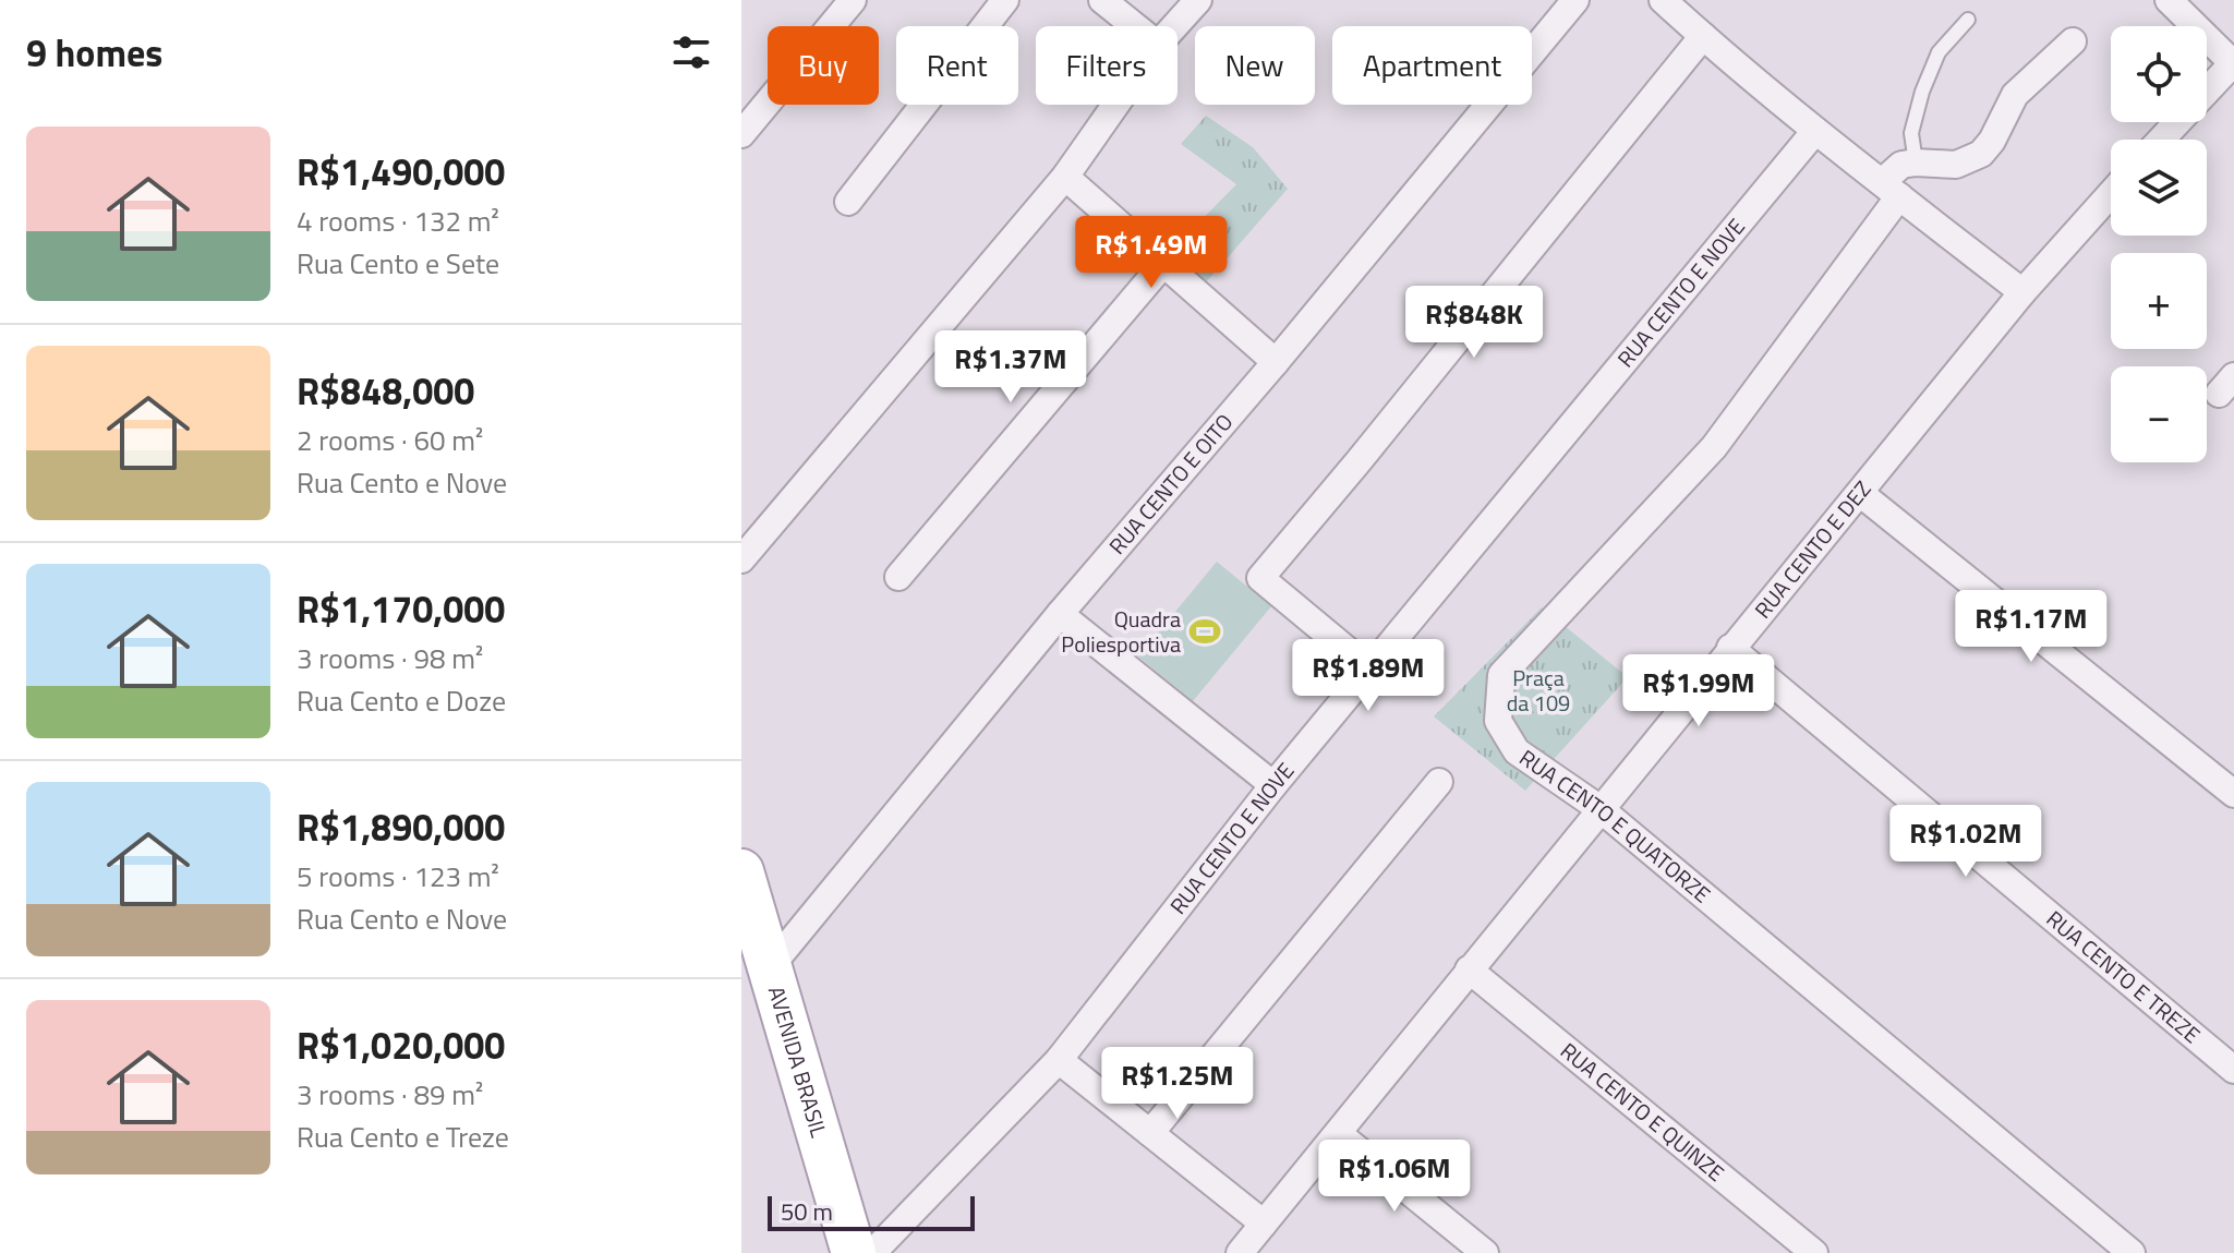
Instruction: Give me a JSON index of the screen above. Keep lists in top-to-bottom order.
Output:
{
  "streets": {
    "main road": ["AVENIDA BRASIL"],
    "street": [
      "RUA CENTO E NOVE",
      "RUA CENTO E OITO",
      "RUA CENTO E DEZ",
      "RUA CENTO E QUATORZE",
      "RUA CENTO E TREZE",
      "RUA CENTO E QUINZE"
    ]
  },
  "crossings": [
    ["RUA CENTO E OITO", "AVENIDA BRASIL"],
    ["RUA CENTO E DEZ", "RUA CENTO E QUATORZE"],
    ["RUA CENTO E DEZ", "RUA CENTO E TREZE"],
    ["RUA CENTO E DEZ", "RUA CENTO E QUINZE"]
  ],
  "parks": ["Praça da 109"],
  "places": {
    "sports": ["Quadra Poliesportiva"]
  },
  "scale_bar": "50 m",
  "page": {
    "heading": "9 homes",
    "map_buttons": ["+", "−"],
    "chip": [
      "Buy",
      "Rent",
      "Filters",
      "New",
      "Apartment"
    ],
    "list": [
      {
        "name": "R$1,490,000",
        "note": "4 rooms · 132 m² · Rua Cento e Sete"
      },
      {
        "name": "R$848,000",
        "note": "2 rooms · 60 m² · Rua Cento e Nove"
      },
      {
        "name": "R$1,170,000",
        "note": "3 rooms · 98 m² · Rua Cento e Doze"
      },
      {
        "name": "R$1,890,000",
        "note": "5 rooms · 123 m² · Rua Cento e Nove"
      },
      {
        "name": "R$1,020,000",
        "note": "3 rooms · 89 m² · Rua Cento e Treze"
      }
    ],
    "price": [
      "R$1.49M",
      "R$848K",
      "R$1.37M",
      "R$1.17M",
      "R$1.89M",
      "R$1.99M",
      "R$1.02M",
      "R$1.25M",
      "R$1.06M"
    ],
    "scale": "50 m"
  }
}
